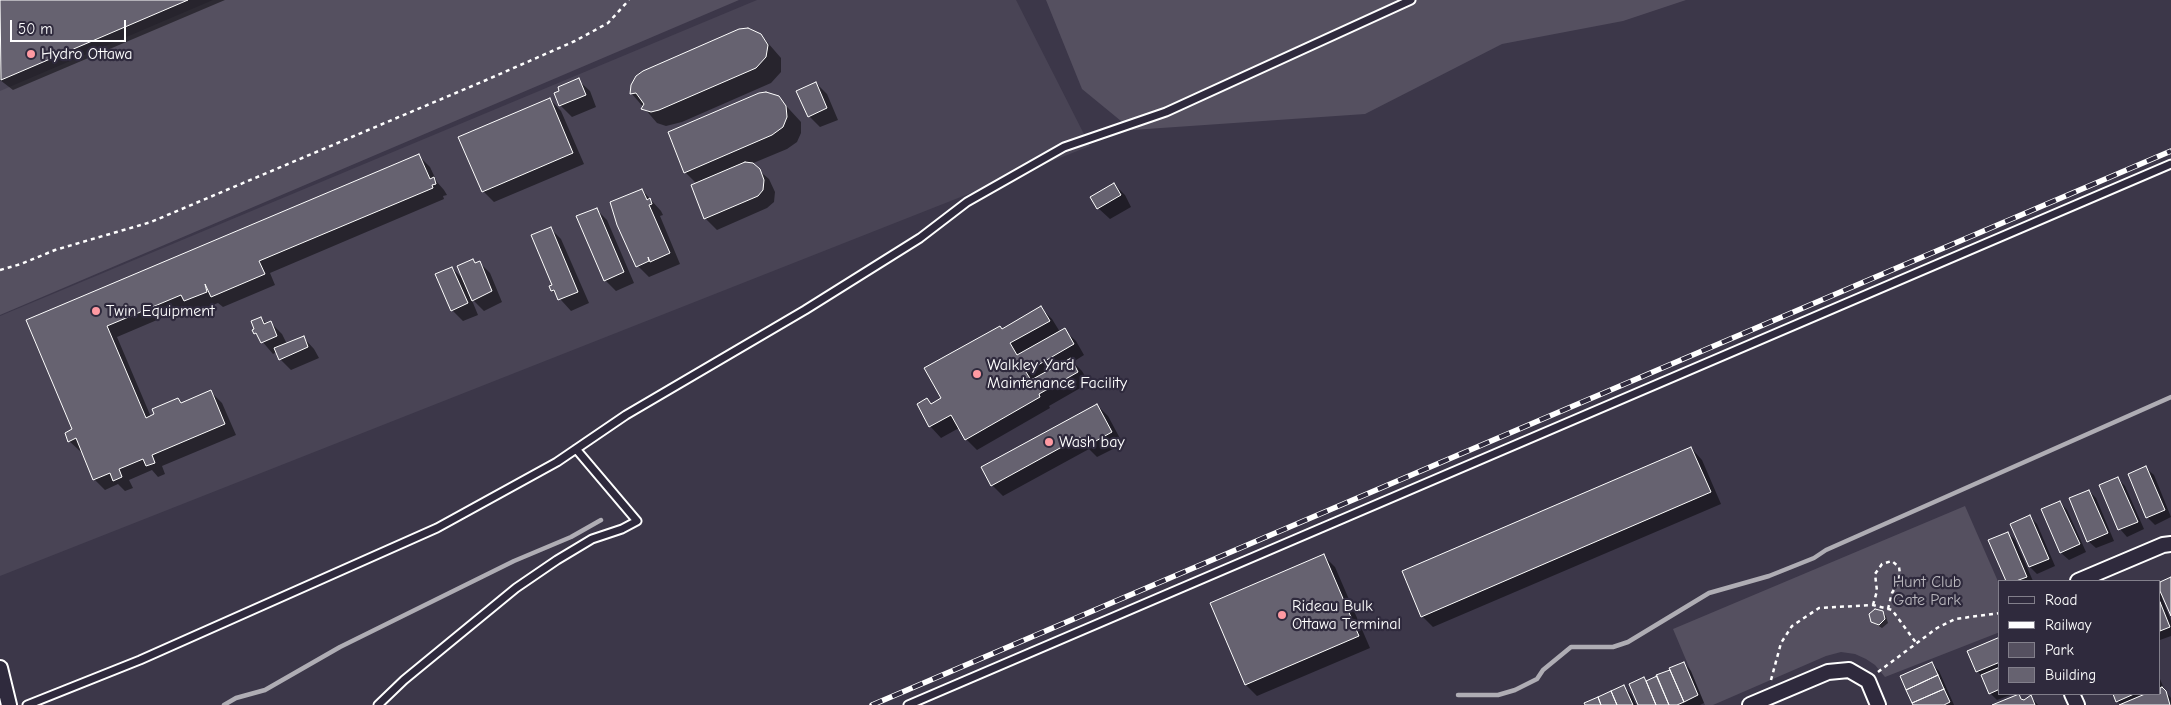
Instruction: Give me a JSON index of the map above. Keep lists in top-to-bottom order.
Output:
{
  "parks": ["Hunt Club Gate Park"],
  "places": [
    "Hydro Ottawa",
    "Twin Equipment",
    "Walkley Yard Maintenance Facility",
    "Wash bay",
    "Rideau Bulk Ottawa Terminal"
  ],
  "legend": [
    "Road",
    "Railway",
    "Park",
    "Building"
  ],
  "scale_bar": "50 m"
}
